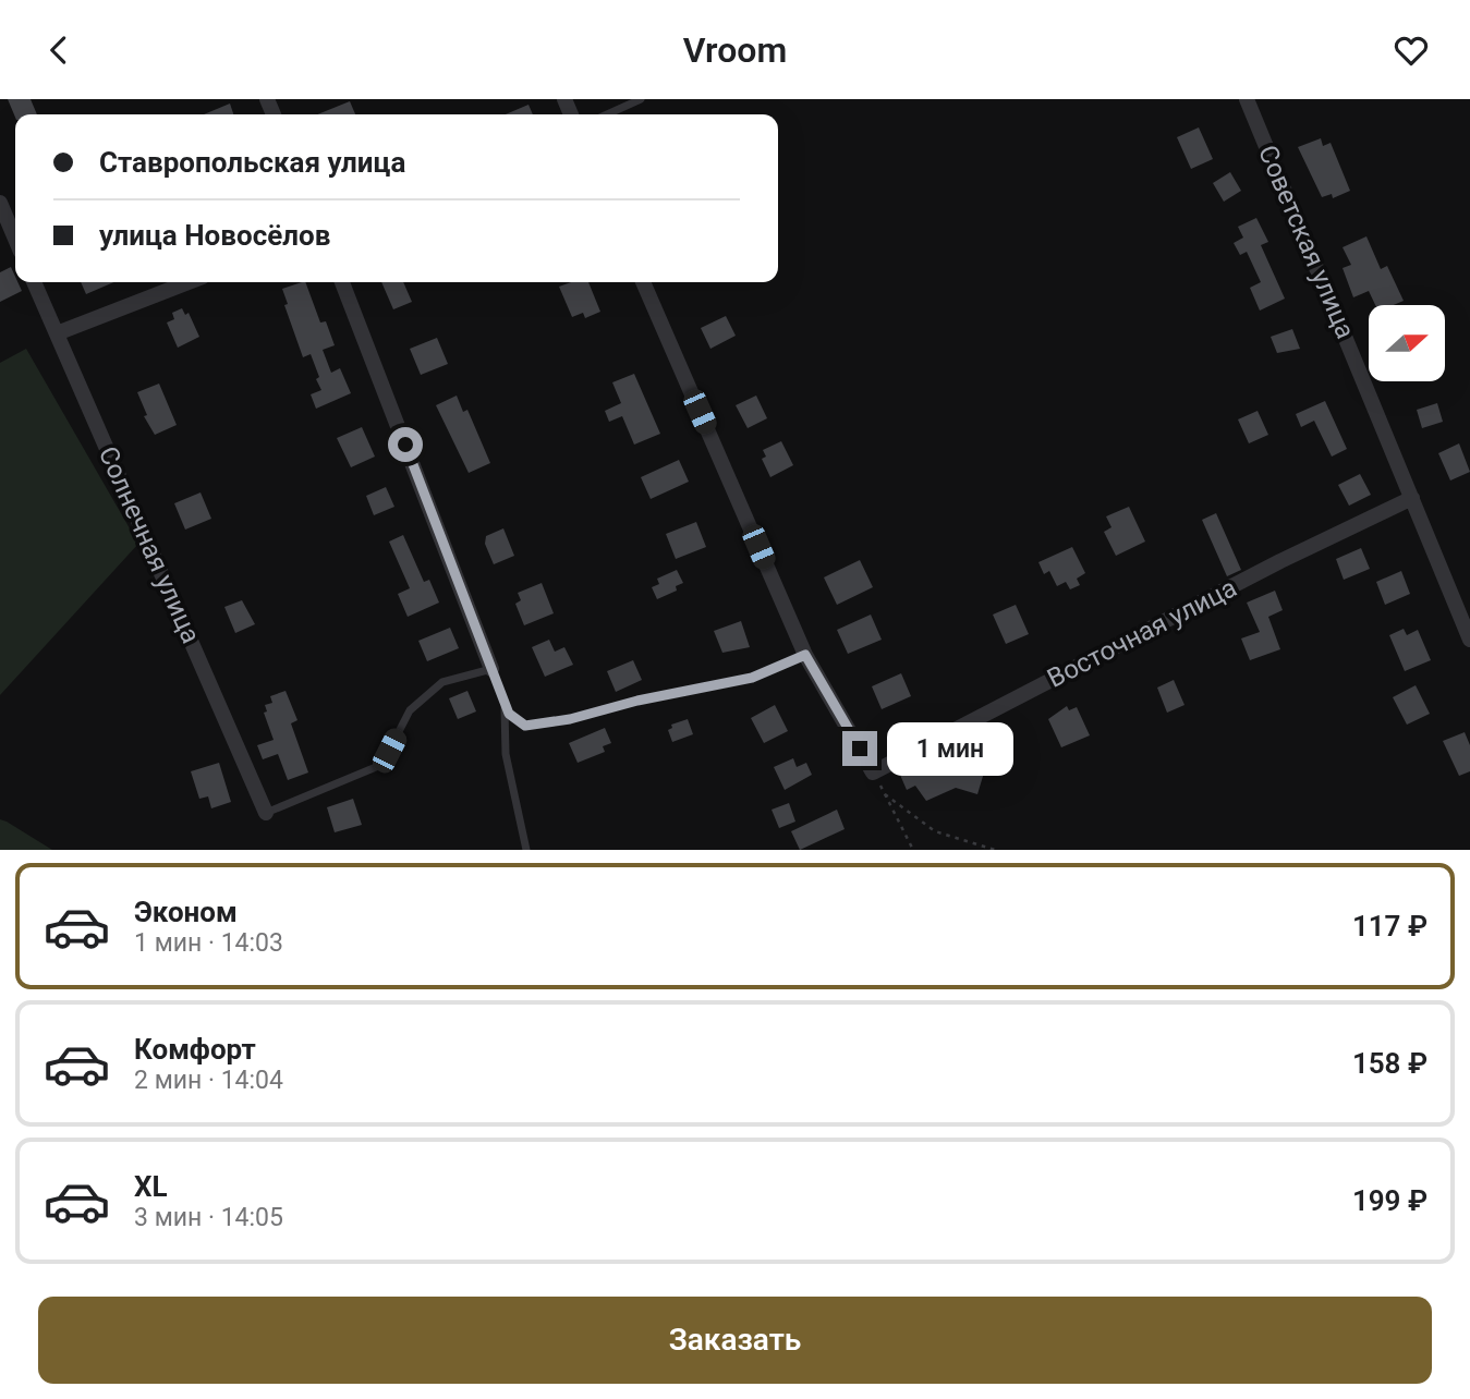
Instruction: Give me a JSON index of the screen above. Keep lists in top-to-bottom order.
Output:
{
  "streets": {
    "street": ["Советская улица", "Солнечная улица", "Восточная улица"]
  },
  "crossings": [
    ["Советская улица", "Восточная улица"]
  ],
  "north": "right",
  "page": {
    "header": "Vroom",
    "banner": ["Ставропольская улица", "улица Новосёлов"],
    "bubble": "1 мин",
    "list": [
      {
        "name": "Эконом",
        "note": "1 мин · 14:03",
        "value": "117 ₽"
      },
      {
        "name": "Комфорт",
        "note": "2 мин · 14:04",
        "value": "158 ₽"
      },
      {
        "name": "XL",
        "note": "3 мин · 14:05",
        "value": "199 ₽"
      }
    ],
    "buttons": "Заказать"
  }
}
